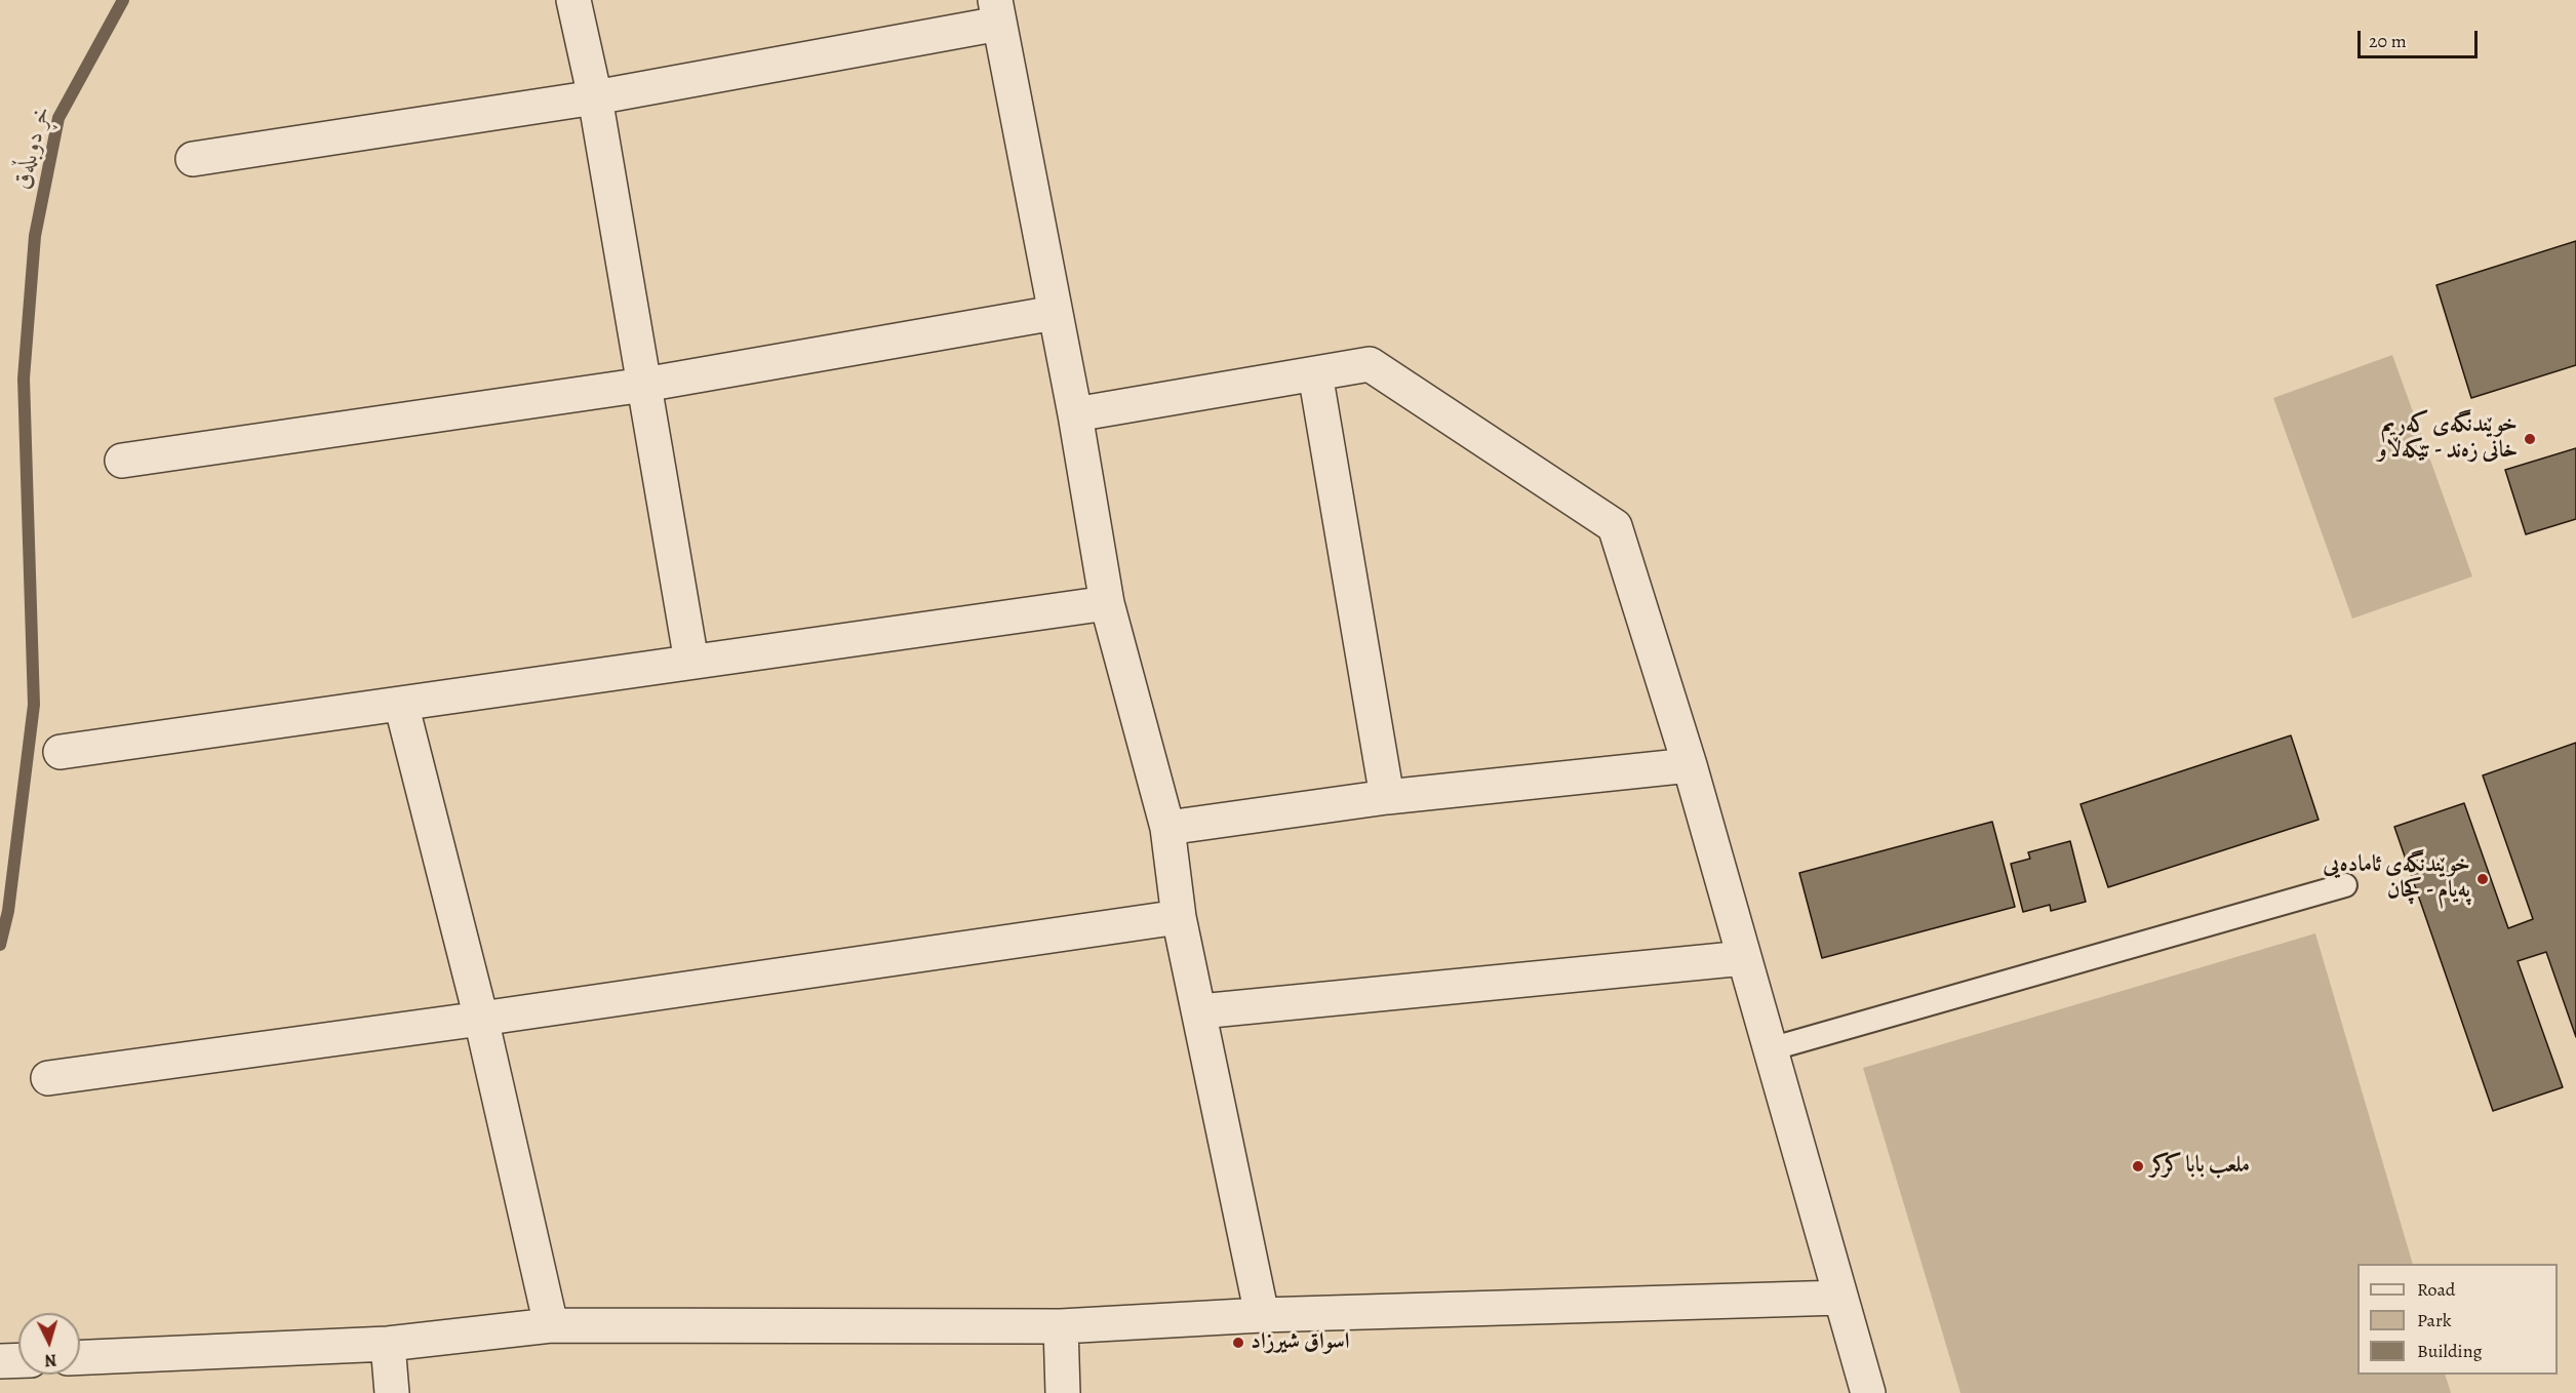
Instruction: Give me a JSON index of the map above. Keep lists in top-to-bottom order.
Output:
{
  "water": ["خڕ دوبڵەق"],
  "places": [
    "خوێندنگەی کەریم خانی زەند - تێکەڵاو",
    "خوێندنگەی ئامادەیی پەیام - کچان",
    "ملعب بابا كركر",
    "اسواق شيرزاد"
  ],
  "legend": ["Road", "Park", "Building"],
  "scale_bar": "20 m",
  "north": "bottom"
}
